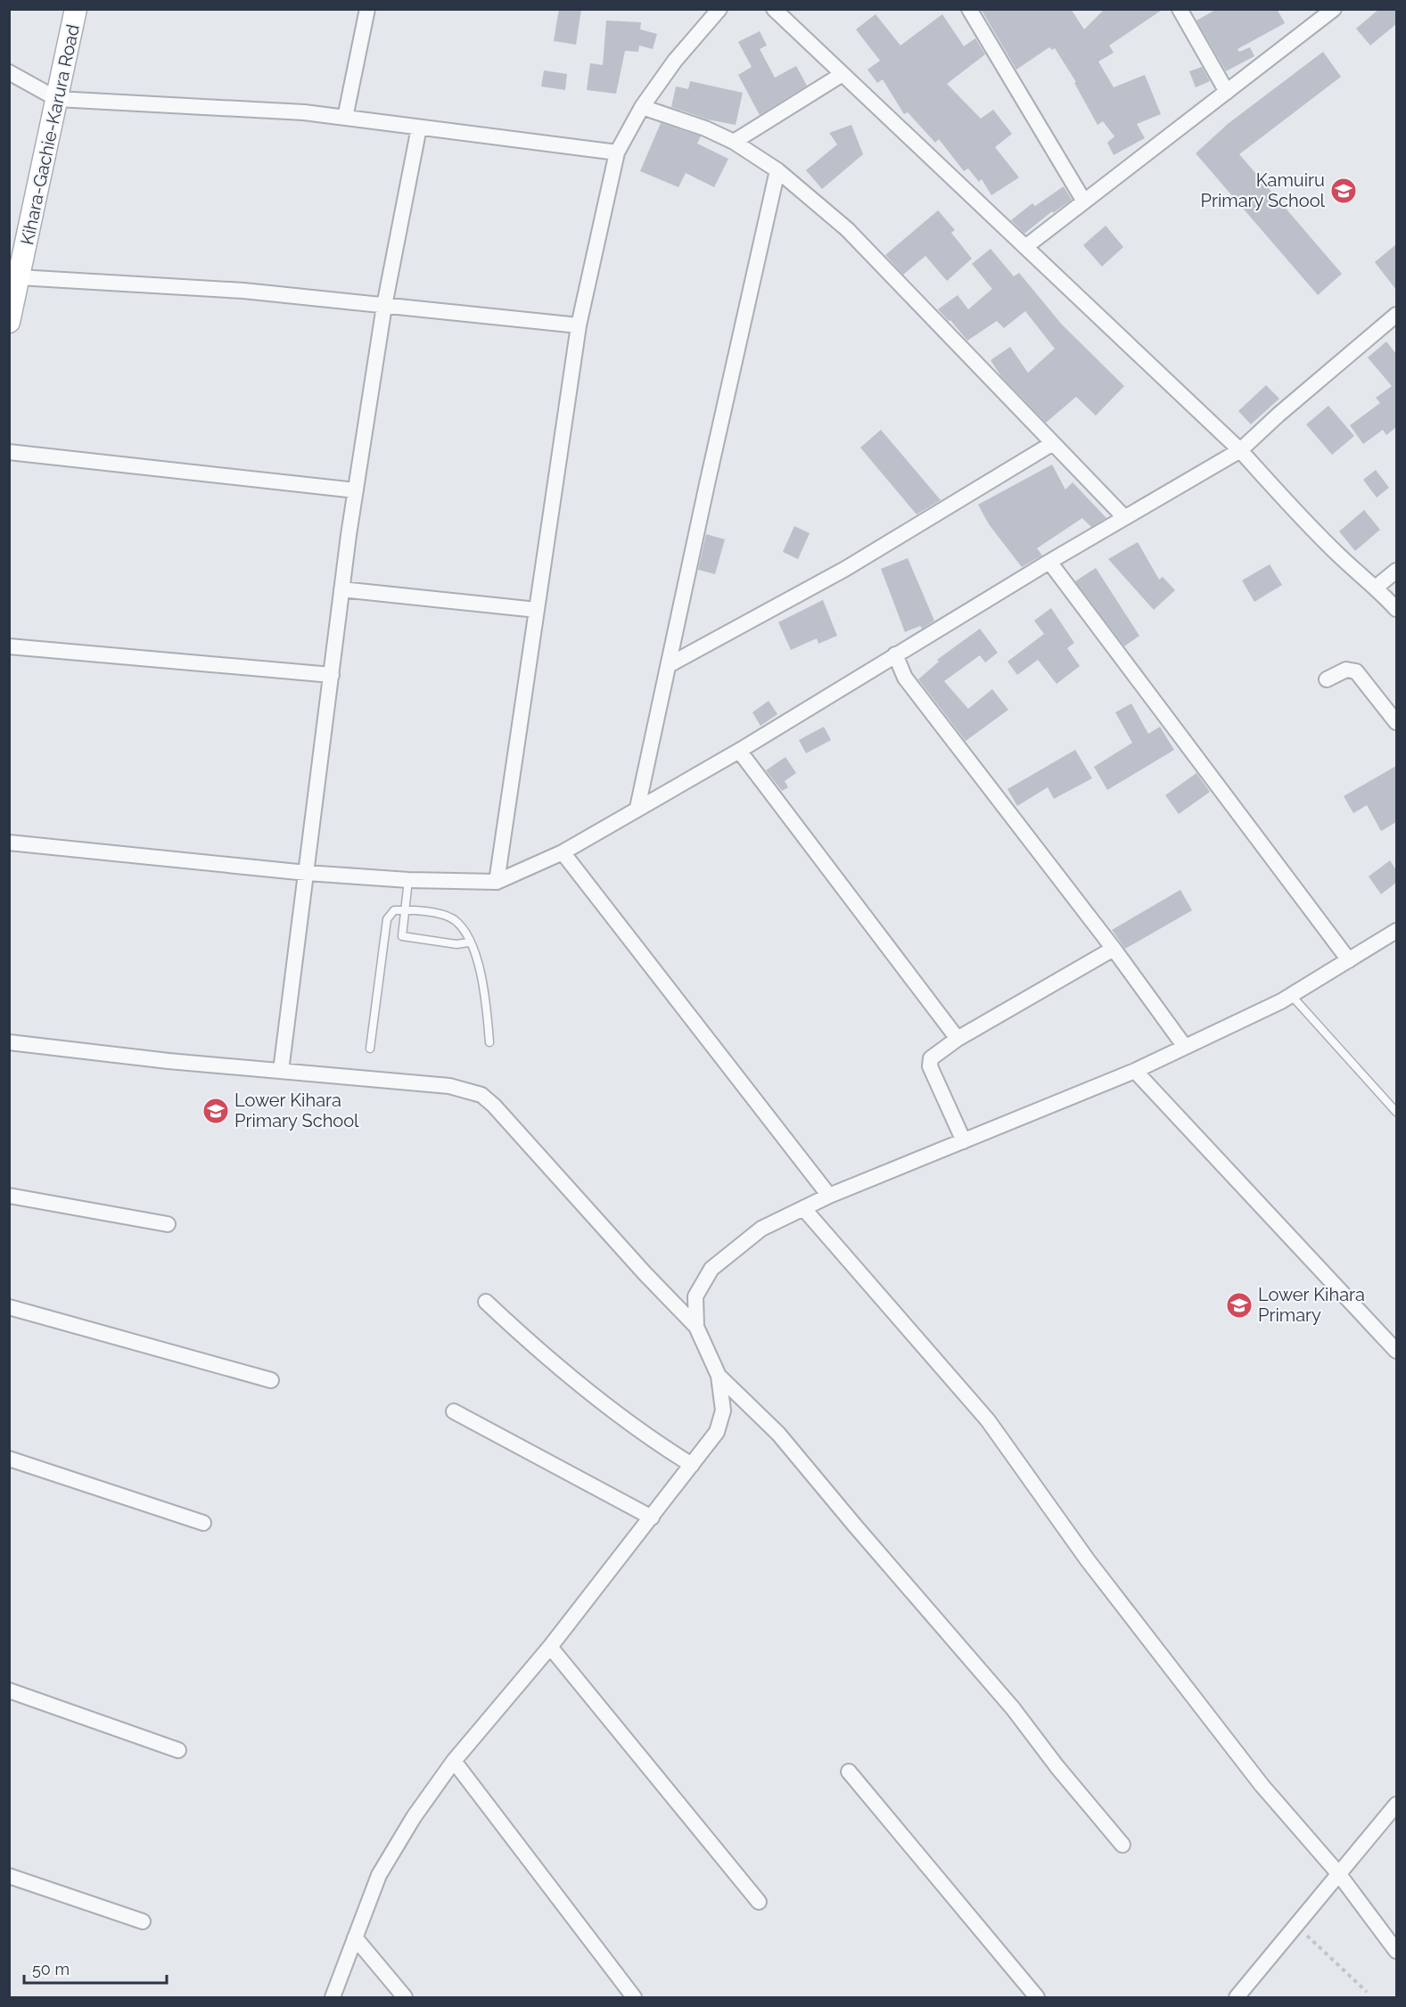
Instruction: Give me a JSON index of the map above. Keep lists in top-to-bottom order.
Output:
{
  "streets": {
    "street": ["Kihara-Gachie-Karura Road"]
  },
  "places": {
    "school or university": ["Kamuiru Primary School", "Lower Kihara Primary School", "Lower Kihara Primary"]
  },
  "scale_bar": "50 m"
}
